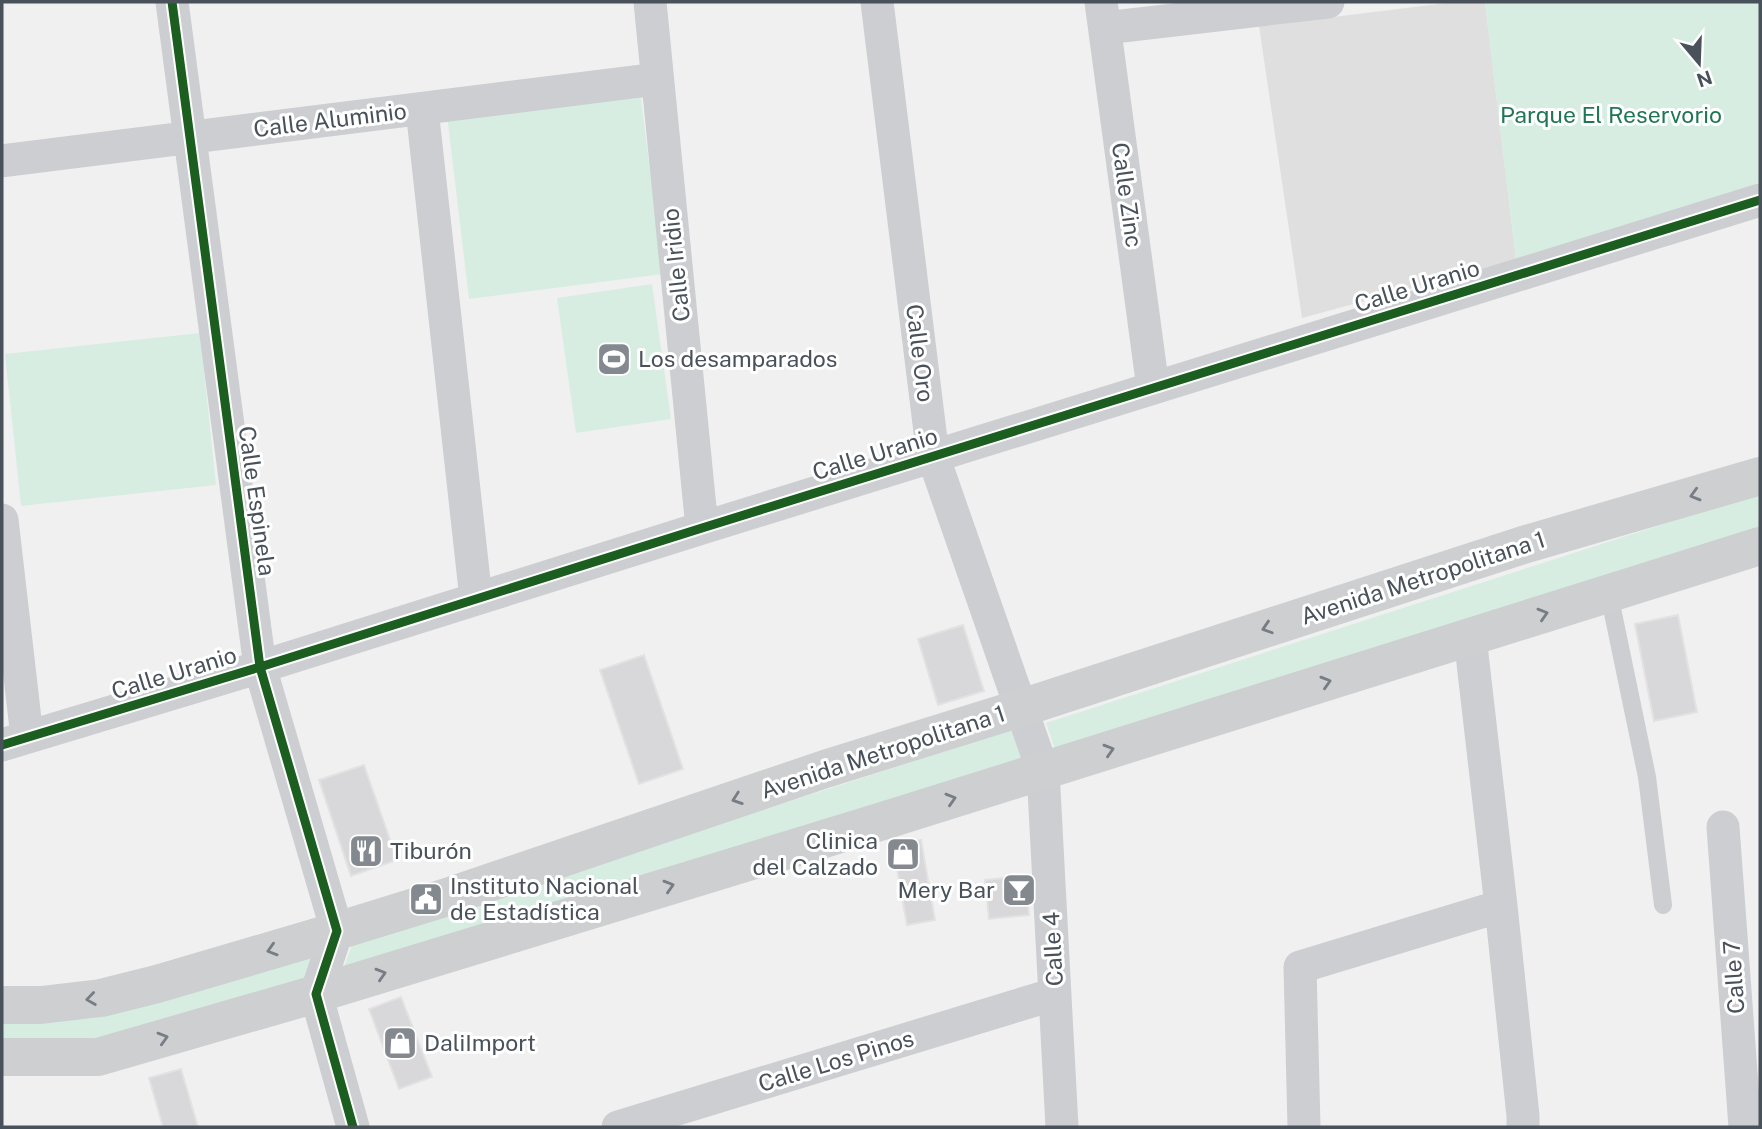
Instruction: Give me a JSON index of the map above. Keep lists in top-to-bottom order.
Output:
{
  "streets": {
    "main road": ["Avenida Metropolitana 1"],
    "street": [
      "Calle Aluminio",
      "Calle Zinc",
      "Calle Iridio",
      "Calle Uranio",
      "Calle Oro",
      "Calle Espinela",
      "Calle 4",
      "Calle 7",
      "Calle Los Pinos"
    ]
  },
  "crossings": [
    ["Calle Aluminio", "Calle Iridio"],
    ["Calle Aluminio", "Calle Espinela"],
    ["Calle Zinc", "Calle Uranio"],
    ["Calle Iridio", "Calle Uranio"],
    ["Calle Uranio", "Calle Oro"],
    ["Calle Uranio", "Calle Espinela"],
    ["Calle Oro", "Avenida Metropolitana 1"],
    ["Calle Oro", "Calle 4"],
    ["Calle Espinela", "Avenida Metropolitana 1"],
    ["Calle 4", "Calle Los Pinos"]
  ],
  "parks": ["Parque El Reservorio"],
  "places": {
    "sports": ["Los desamparados"],
    "restaurant": ["Tiburón"],
    "shop": ["Clinica del Calzado", "DaliImport"],
    "bar": ["Mery Bar"],
    "public building": ["Instituto Nacional de Estadística"]
  },
  "north": "bottom"
}
